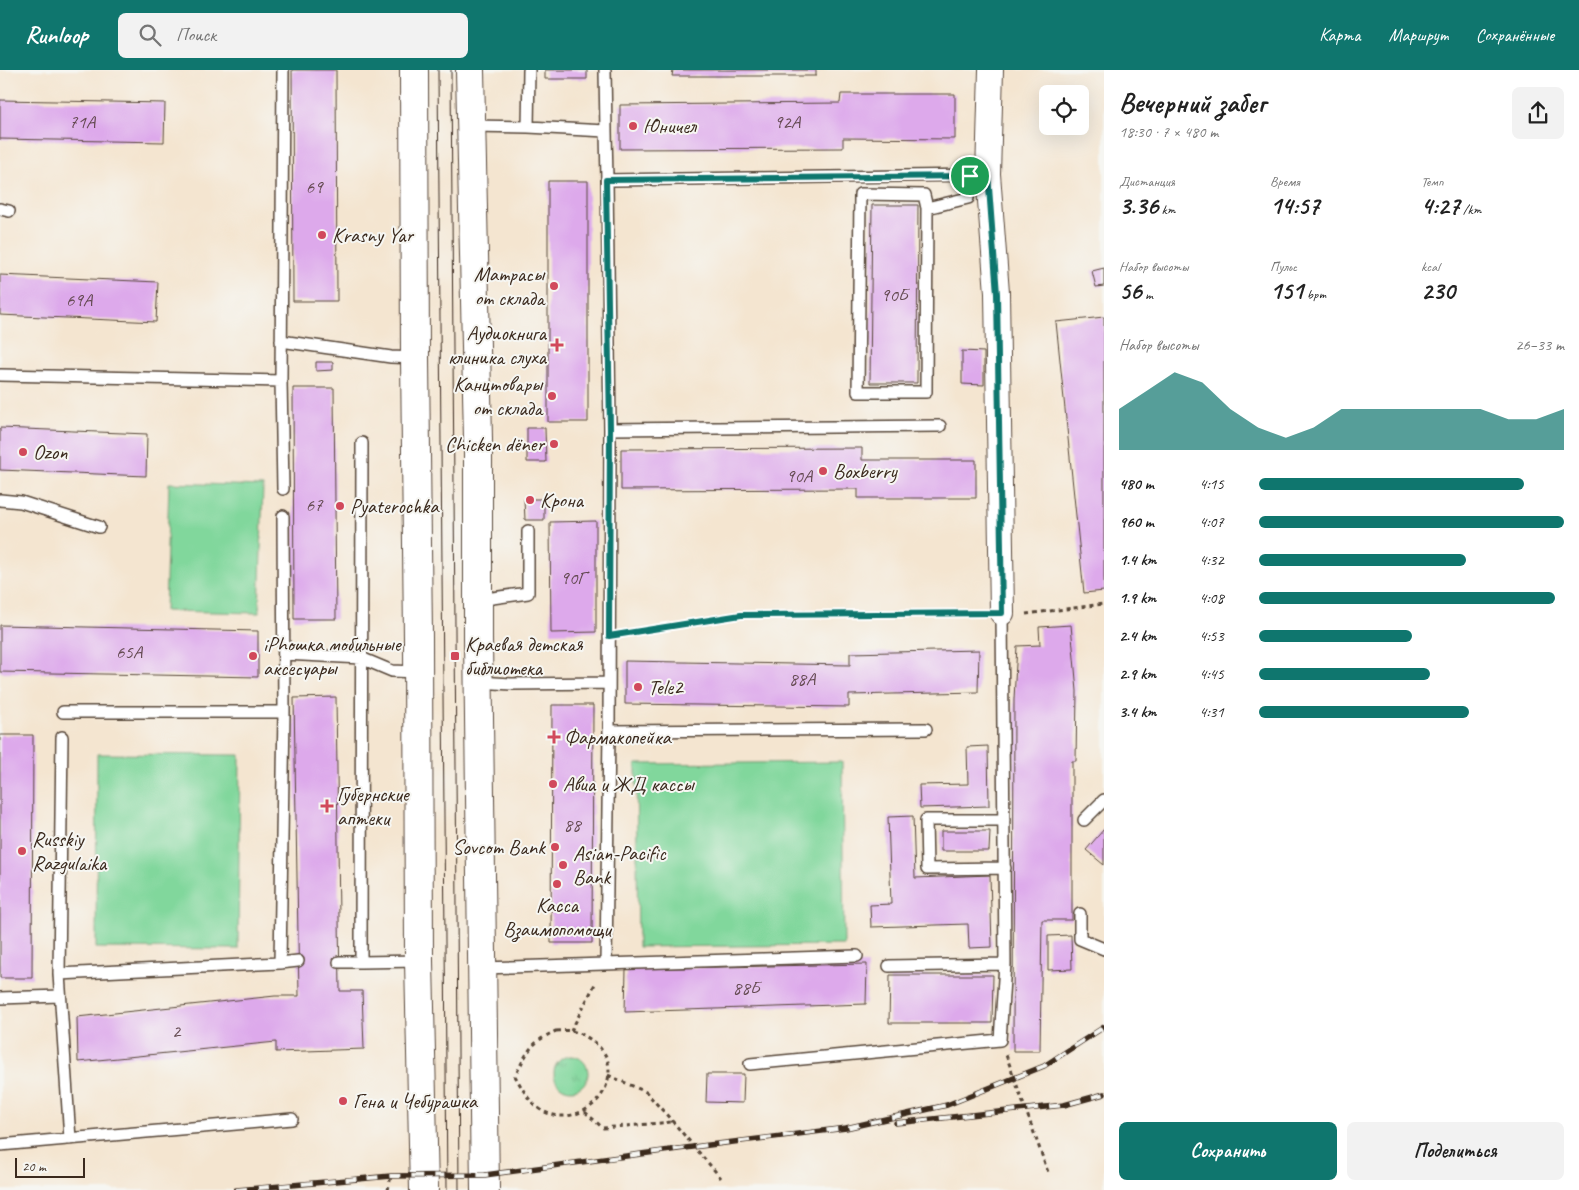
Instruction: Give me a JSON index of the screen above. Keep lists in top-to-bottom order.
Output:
{
  "places": {
    "other": [
      "Юничел",
      "Krasny Yar",
      "Матрасы от склада",
      "Канцтовары от склада",
      "Chicken dëner",
      "Ozon",
      "Boxberry",
      "Крона",
      "Pyaterochka",
      "iPhoшка мобильные аксесуары",
      "Tele2",
      "Авиа и ЖД кассы",
      "Sovcom Bank",
      "Russkiy Razgulaika",
      "Asian-Pacific Bank",
      "Касса Взаимопомощи",
      "Гена и Чебурашка"
    ],
    "health": ["Аудиокнига клиника слуха", "Фармакопейка", "Губернские аптеки"],
    "transit": ["Краевая детская библиотека"]
  },
  "house_numbers": [
    "71А",
    "92А",
    "69",
    "90Б",
    "69А",
    "90А",
    "67",
    "90Г",
    "65А",
    "88А",
    "88",
    "88Б",
    "2"
  ],
  "scale_bar": "20 m",
  "page": {
    "header": "Runloop",
    "search": "Поиск",
    "nav": ["Карта", "Маршрут", "Сохранённые"],
    "heading": ["Вечерний забег", "18:30 · 7 × 480 m"],
    "stats": [
      ["Дистанция", "3.36 km"],
      ["Время", "14:57"],
      ["Темп", "4:27 /km"],
      ["Набор высоты", "56 m"],
      ["Пульс", "151 bpm"],
      ["kcal", "230"]
    ],
    "chart": ["Набор высоты", "26–33 m"],
    "list": [
      {
        "name": "480 m",
        "note": "4:15"
      },
      {
        "name": "960 m",
        "note": "4:07"
      },
      {
        "name": "1.4 km",
        "note": "4:32"
      },
      {
        "name": "1.9 km",
        "note": "4:08"
      },
      {
        "name": "2.4 km",
        "note": "4:53"
      },
      {
        "name": "2.9 km",
        "note": "4:45"
      },
      {
        "name": "3.4 km",
        "note": "4:31"
      }
    ],
    "buttons": ["Сохранить", "Поделиться"],
    "scale": "20 m"
  }
}
